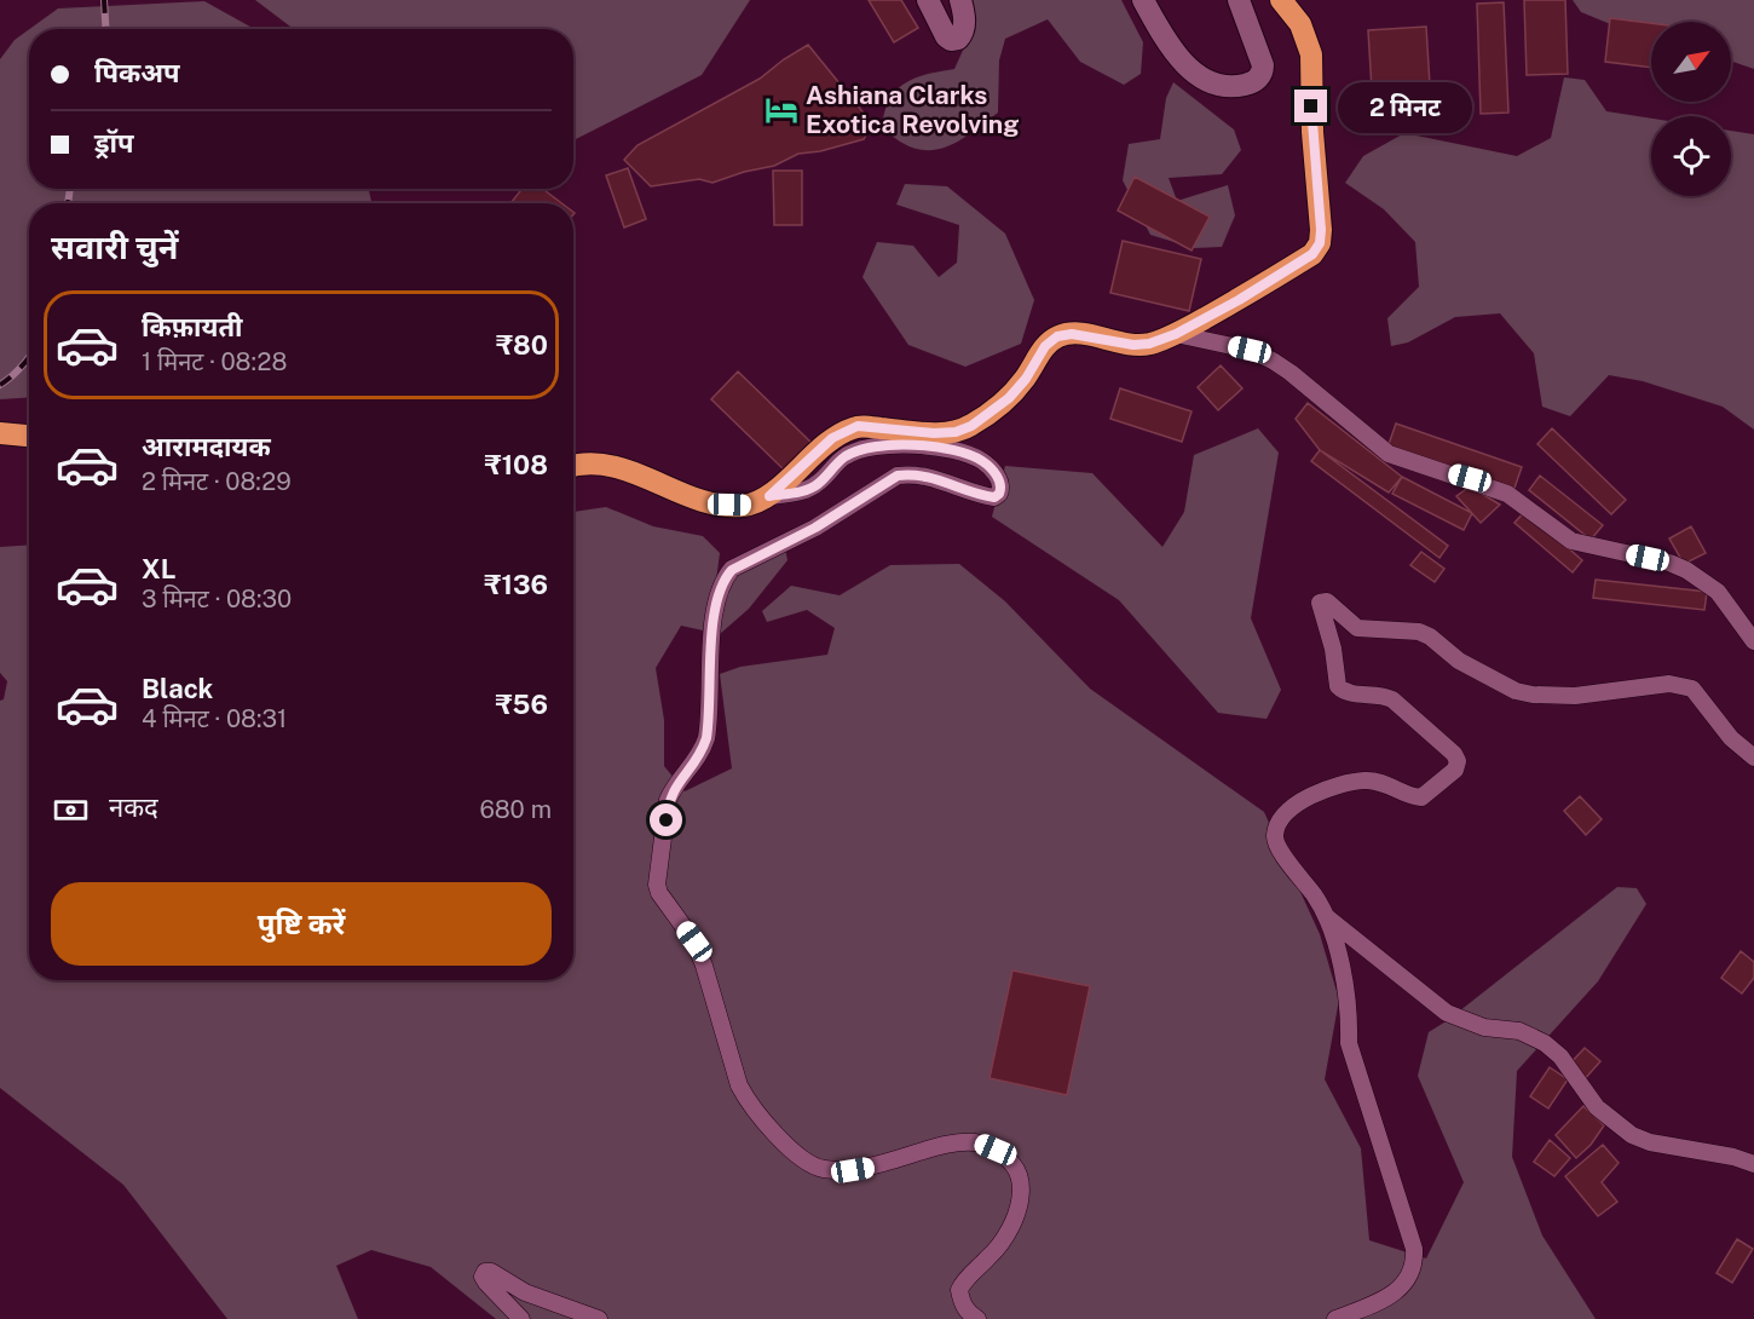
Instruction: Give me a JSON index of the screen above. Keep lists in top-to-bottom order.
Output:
{
  "places": {
    "hotel": ["Ashiana Clarks Exotica Revolving"]
  },
  "north": "top right",
  "page": {
    "banner": ["पिकअप", "ड्रॉप"],
    "bubble": "2 मिनट",
    "heading": "सवारी चुनें",
    "list": [
      {
        "name": "किफ़ायती",
        "note": "1 मिनट · 08:28",
        "value": "₹80"
      },
      {
        "name": "आरामदायक",
        "note": "2 मिनट · 08:29",
        "value": "₹108"
      },
      {
        "name": "XL",
        "note": "3 मिनट · 08:30",
        "value": "₹136"
      },
      {
        "name": "Black",
        "note": "4 मिनट · 08:31",
        "value": "₹56"
      }
    ],
    "pay": ["नकद", "680 m"],
    "buttons": "पुष्टि करें"
  }
}
